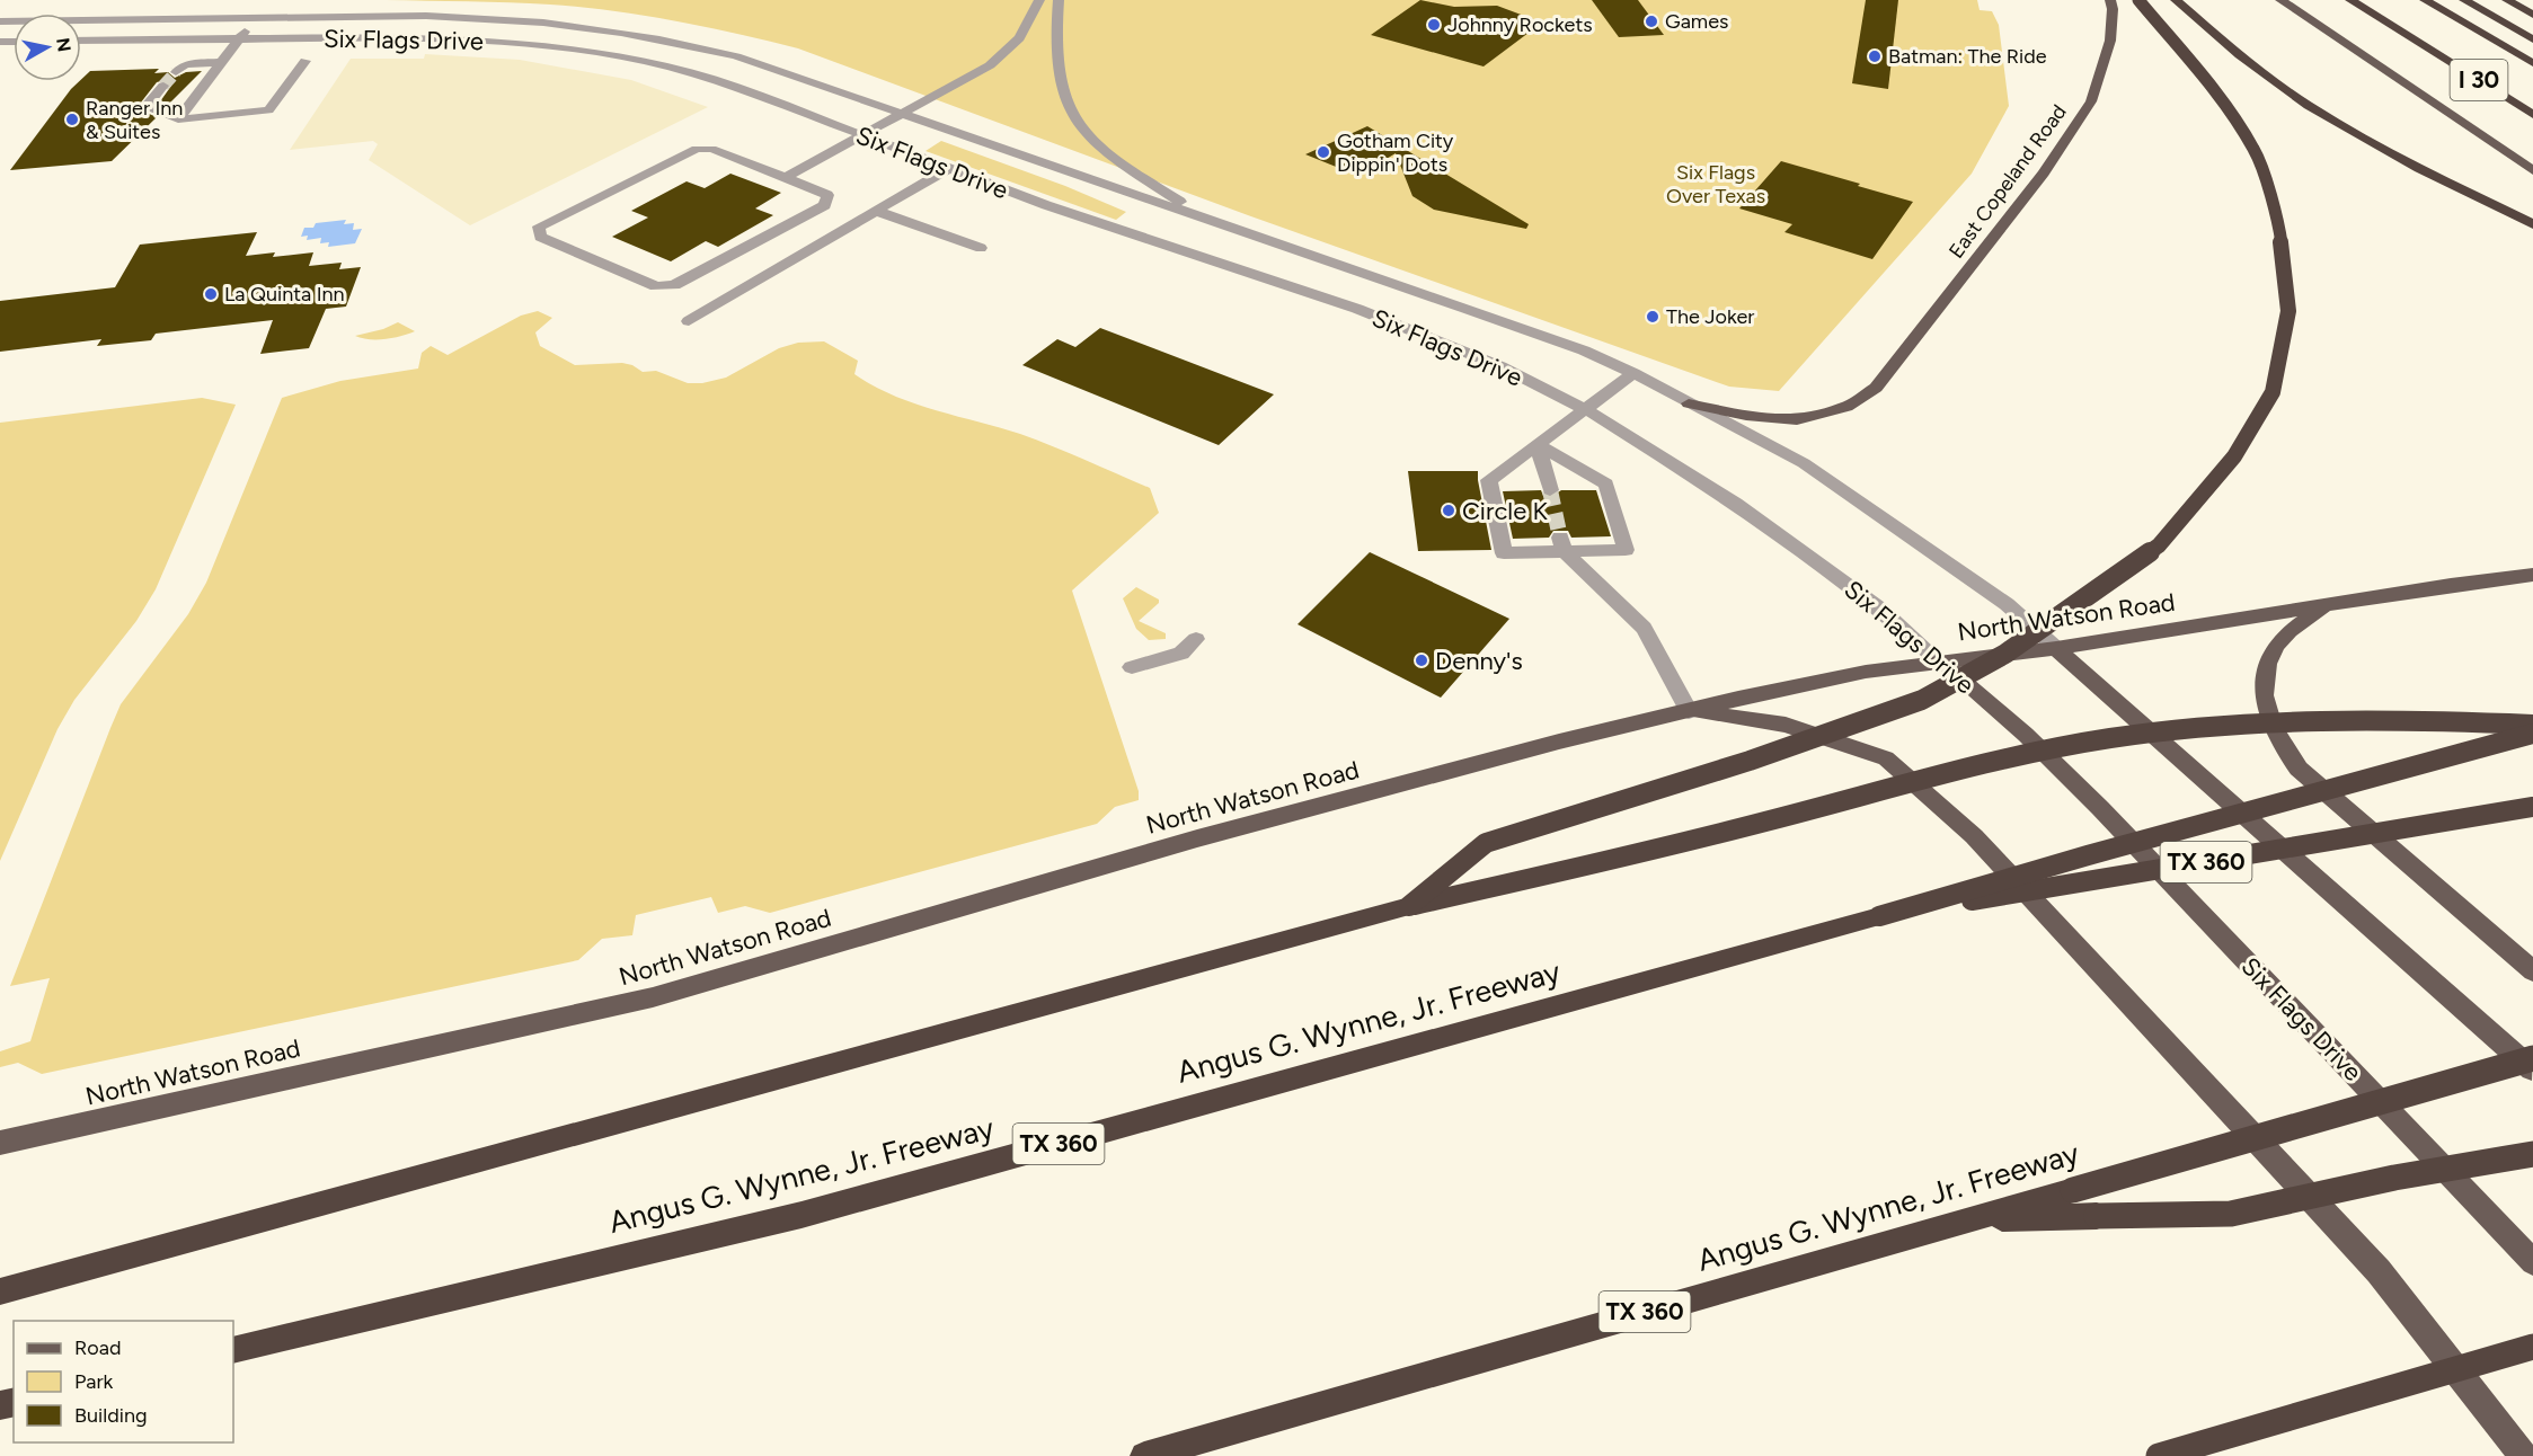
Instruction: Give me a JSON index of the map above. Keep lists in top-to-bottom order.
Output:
{
  "streets": {
    "highway": ["I 30", "TX 360", "Angus G. Wynne, Jr. Freeway"],
    "main road": ["Six Flags Drive", "East Copeland Road", "North Watson Road"]
  },
  "crossings": [
    ["Six Flags Drive", "East Copeland Road"],
    ["Six Flags Drive", "North Watson Road"]
  ],
  "parks": ["Six Flags Over Texas"],
  "places": [
    "Games",
    "Johnny Rockets",
    "Batman: The Ride",
    "Ranger Inn & Suites",
    "Gotham City Dippin' Dots",
    "La Quinta Inn",
    "The Joker",
    "Circle K",
    "Denny's"
  ],
  "legend": ["Road", "Park", "Building"],
  "north": "right"
}
